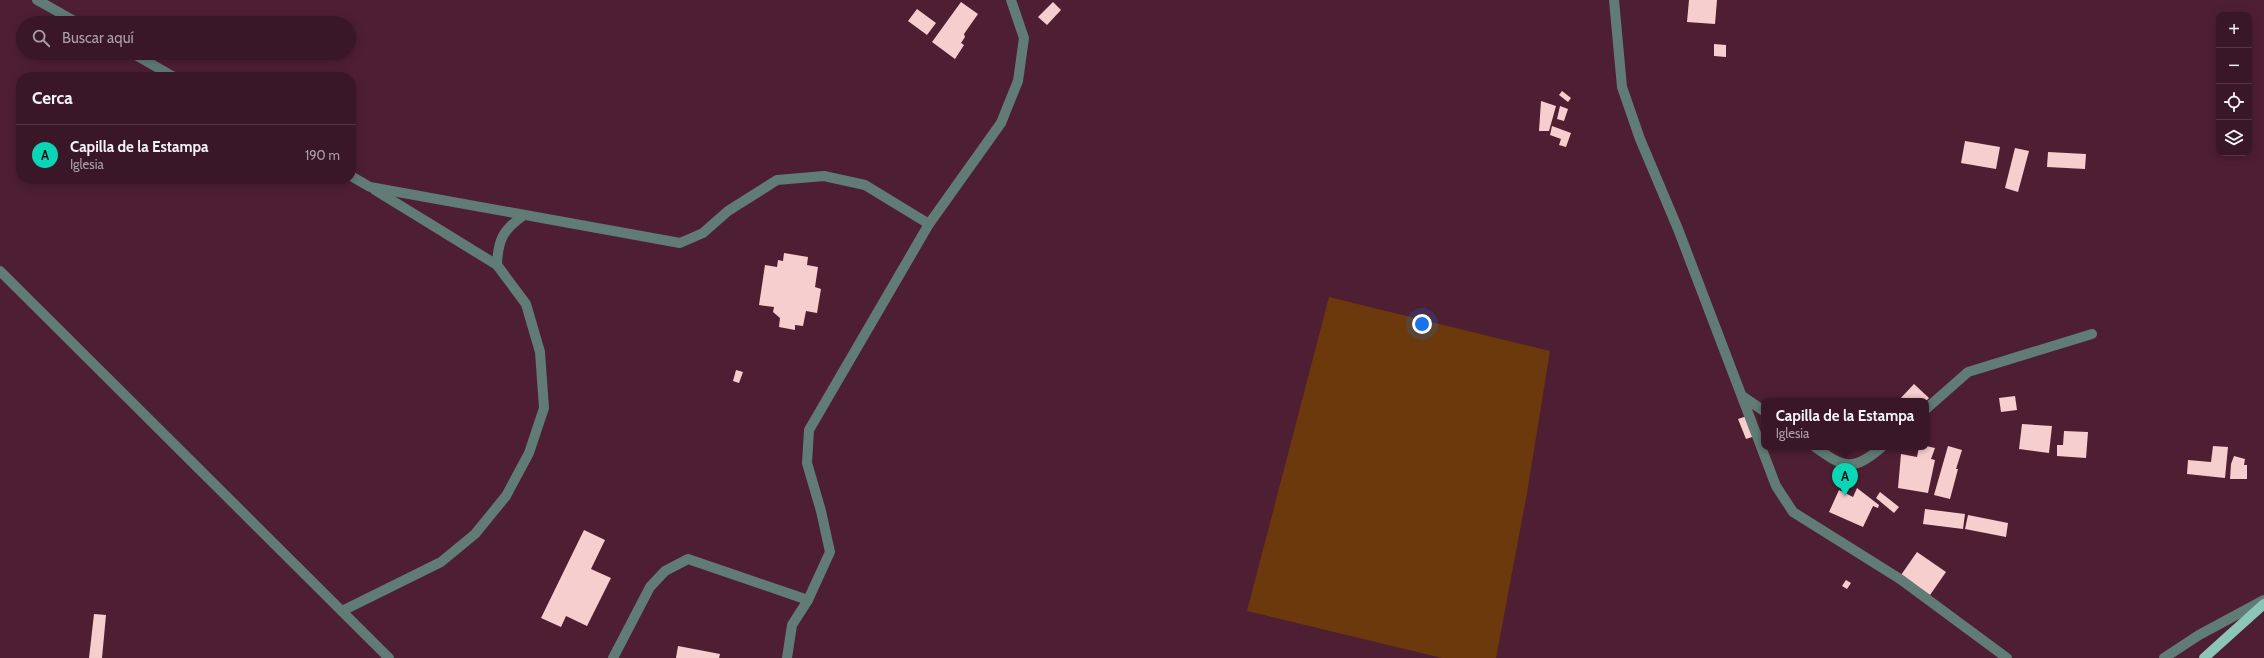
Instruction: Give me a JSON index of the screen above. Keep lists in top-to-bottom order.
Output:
{
  "page": {
    "map_buttons": ["+", "−"],
    "search": "Buscar aquí",
    "heading": "Cerca",
    "list": [
      {
        "mark": "A",
        "name": "Capilla de la Estampa",
        "note": "Iglesia",
        "value": "190 m"
      }
    ],
    "popup": ["Capilla de la Estampa", "Iglesia"],
    "pins": "A"
  }
}
